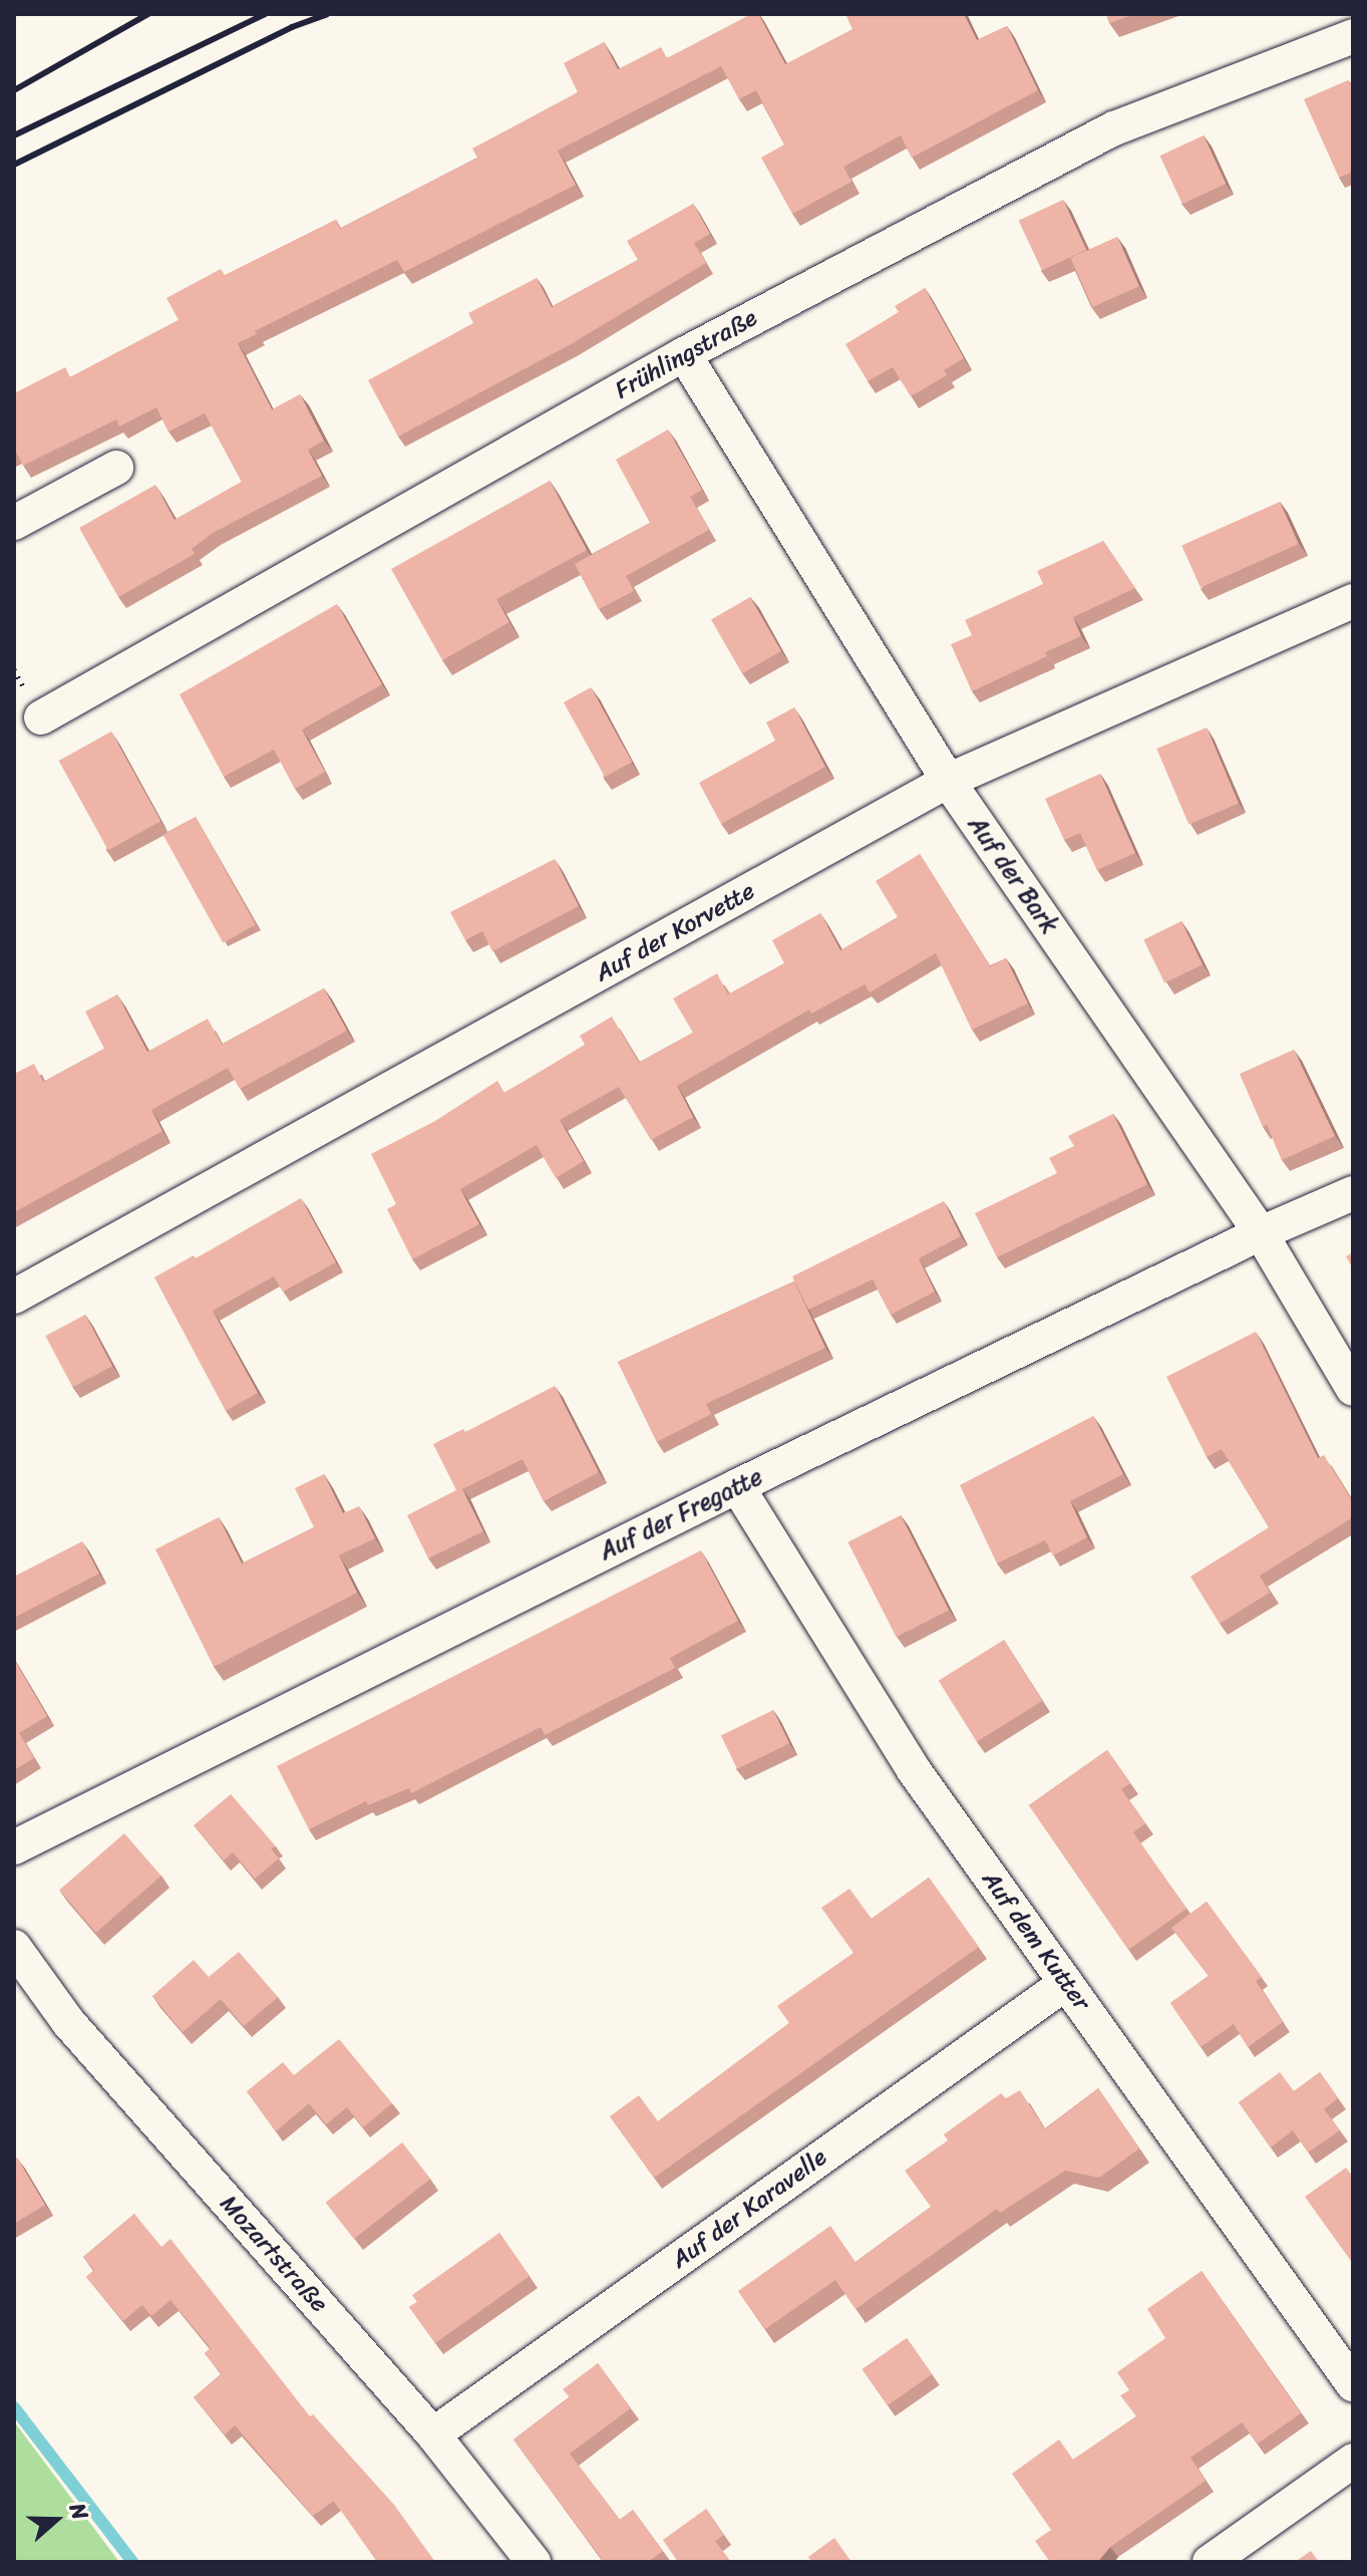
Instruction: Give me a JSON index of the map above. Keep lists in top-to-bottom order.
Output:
{
  "streets": {
    "street": [
      "Frühlingstraße",
      "Auf der Bark",
      "Auf der Korvette",
      "Auf der Fregatte",
      "Auf dem Kutter",
      "Auf der Karavelle",
      "Mozartstraße"
    ]
  },
  "crossings": [
    ["Frühlingstraße", "Auf der Bark"],
    ["Auf der Bark", "Auf der Korvette"],
    ["Auf der Bark", "Auf der Fregatte"],
    ["Auf der Fregatte", "Auf dem Kutter"],
    ["Auf dem Kutter", "Auf der Karavelle"],
    ["Auf der Karavelle", "Mozartstraße"]
  ],
  "north": "right"
}
